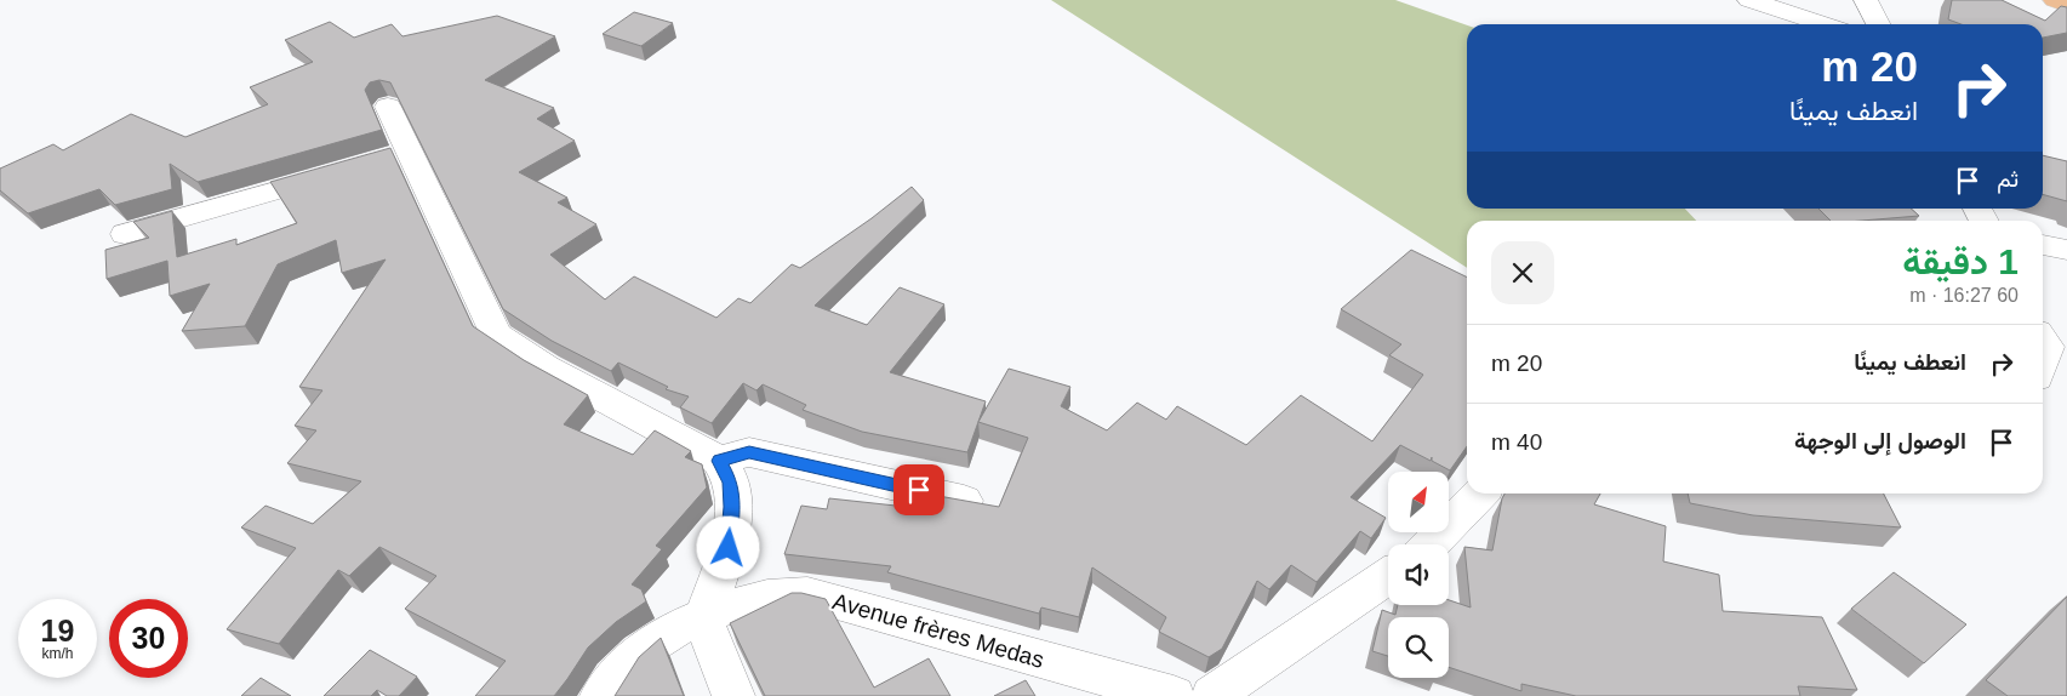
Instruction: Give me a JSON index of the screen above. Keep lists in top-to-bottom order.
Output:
{
  "streets": {
    "street": ["Avenue frères Medas"]
  },
  "north": "top right",
  "page": {
    "turn": ["20 m", "انعطف يمينًا"],
    "then": "ثم",
    "heading": ["1 دقيقة", "60 m · 16:27"],
    "list": [
      {
        "name": "انعطف يمينًا",
        "value": "20 m"
      },
      {
        "name": "الوصول إلى الوجهة",
        "value": "40 m"
      }
    ],
    "speed": "19 km/h",
    "limit": "30"
  }
}
